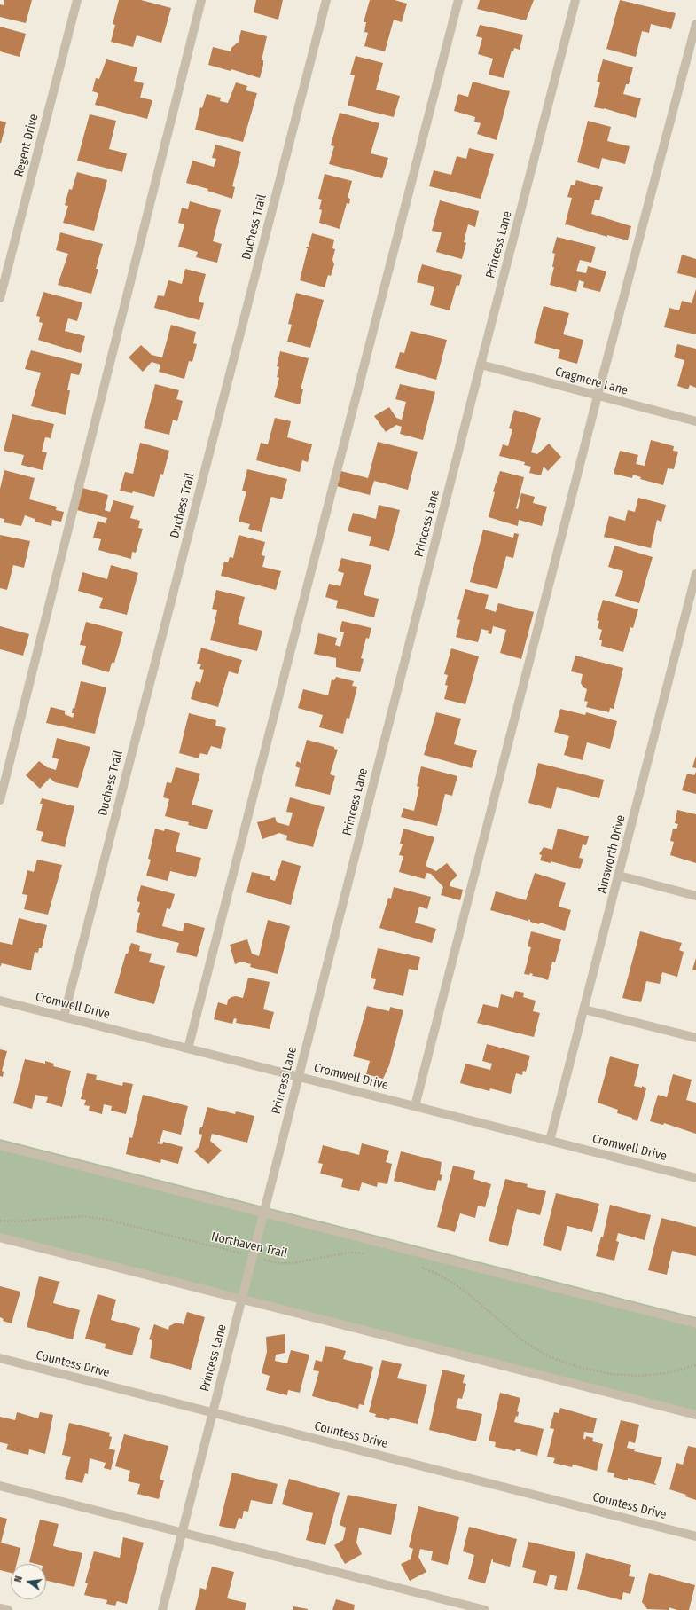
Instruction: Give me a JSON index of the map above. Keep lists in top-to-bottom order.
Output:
{
  "streets": {
    "street": [
      "Regent Drive",
      "Duchess Trail",
      "Princess Lane",
      "Cragmere Lane",
      "Ainsworth Drive",
      "Cromwell Drive",
      "Countess Drive"
    ],
    "path": ["Northaven Trail"]
  },
  "crossings": [
    ["Duchess Trail", "Cromwell Drive"],
    ["Princess Lane", "Cragmere Lane"],
    ["Princess Lane", "Cromwell Drive"],
    ["Princess Lane", "Northaven Trail"],
    ["Princess Lane", "Countess Drive"],
    ["Ainsworth Drive", "Cromwell Drive"]
  ],
  "north": "left"
}
